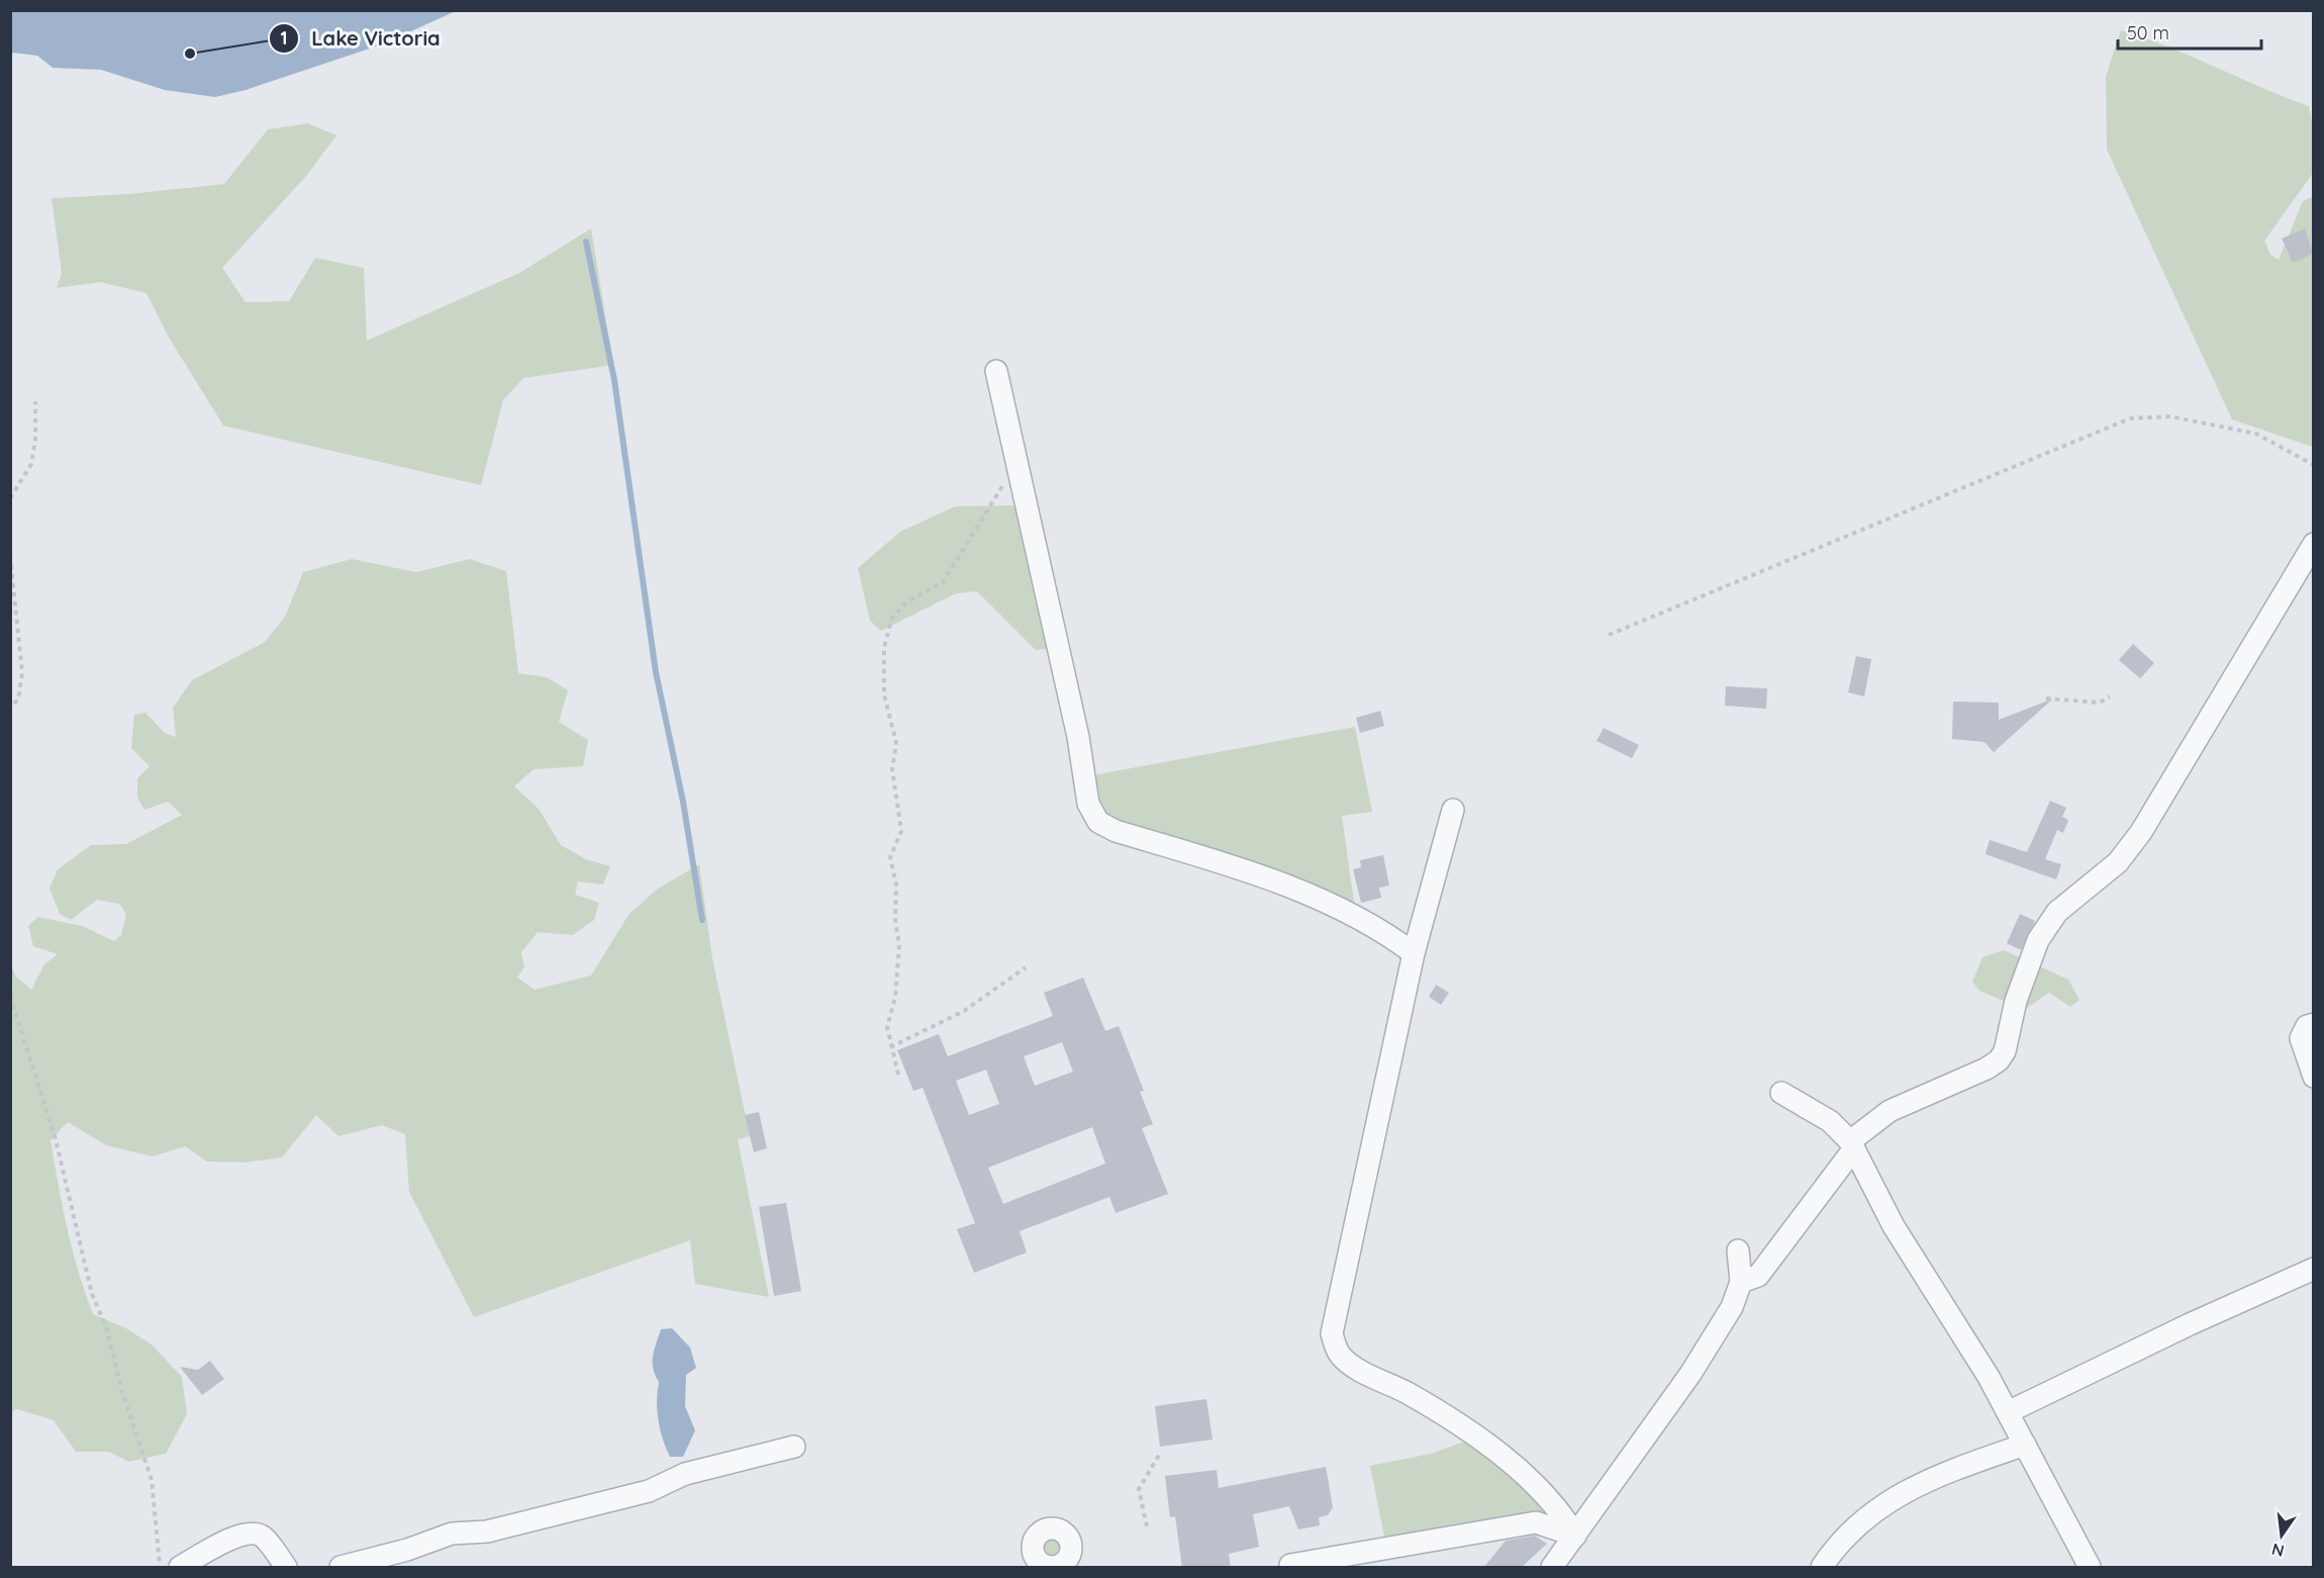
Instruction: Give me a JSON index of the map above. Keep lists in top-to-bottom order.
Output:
{
  "places": ["Lake Victoria"],
  "scale_bar": "50 m",
  "north": "bottom"
}
